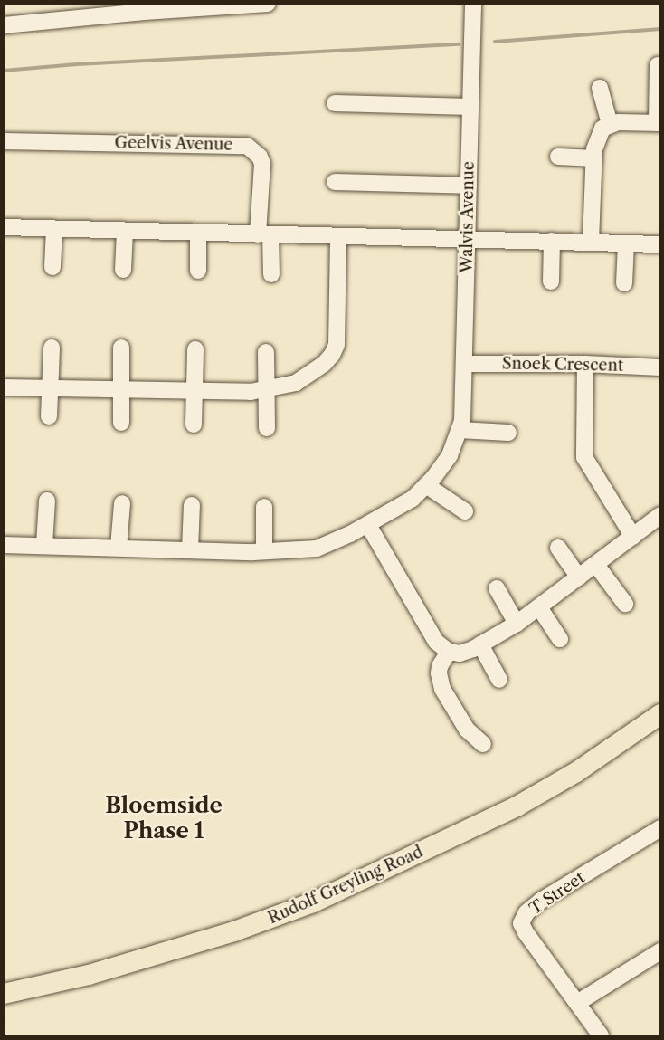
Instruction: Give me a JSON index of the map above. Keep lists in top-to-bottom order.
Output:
{
  "streets": {
    "main road": ["Rudolf Greyling Road"],
    "street": [
      "Geelvis Avenue",
      "Walvis Avenue",
      "Snoek Crescent",
      "T Street"
    ]
  },
  "crossings": [
    ["Walvis Avenue", "Snoek Crescent"]
  ],
  "districts": ["Bloemside Phase 1"]
}
